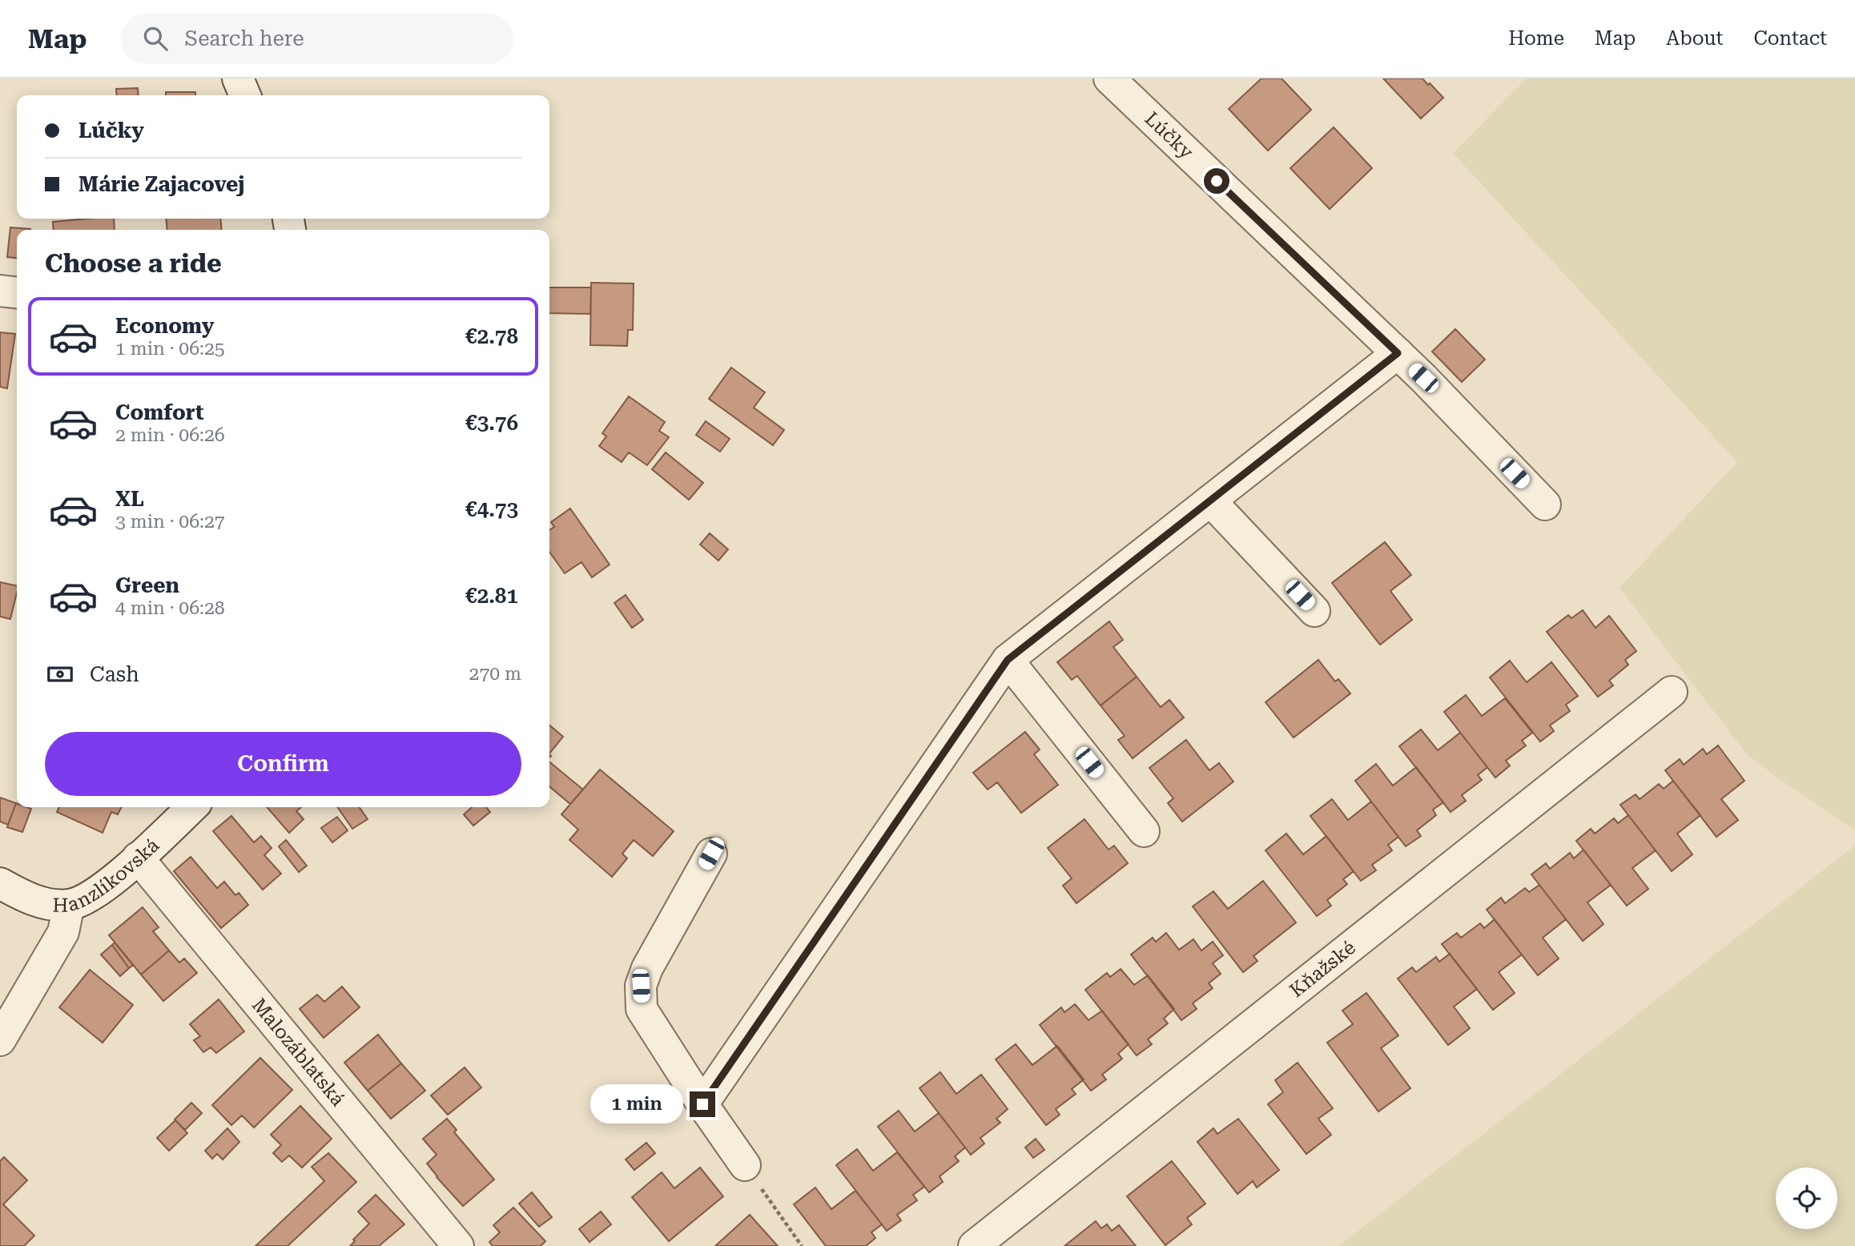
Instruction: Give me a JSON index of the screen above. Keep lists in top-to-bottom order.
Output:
{
  "streets": {
    "street": [
      "Lúčky",
      "Hanzlíkovská",
      "Kňažské",
      "Malozáblatská"
    ]
  },
  "crossings": [
    ["Hanzlíkovská", "Malozáblatská"]
  ],
  "page": {
    "header": "Map",
    "search": "Search here",
    "nav": [
      "Home",
      "Map",
      "About",
      "Contact"
    ],
    "banner": ["Lúčky", "Márie Zajacovej"],
    "heading": "Choose a ride",
    "list": [
      {
        "name": "Economy",
        "note": "1 min · 06:25",
        "value": "€2.78"
      },
      {
        "name": "Comfort",
        "note": "2 min · 06:26",
        "value": "€3.76"
      },
      {
        "name": "XL",
        "note": "3 min · 06:27",
        "value": "€4.73"
      },
      {
        "name": "Green",
        "note": "4 min · 06:28",
        "value": "€2.81"
      }
    ],
    "pay": ["Cash", "270 m"],
    "buttons": "Confirm",
    "bubble": "1 min"
  }
}
